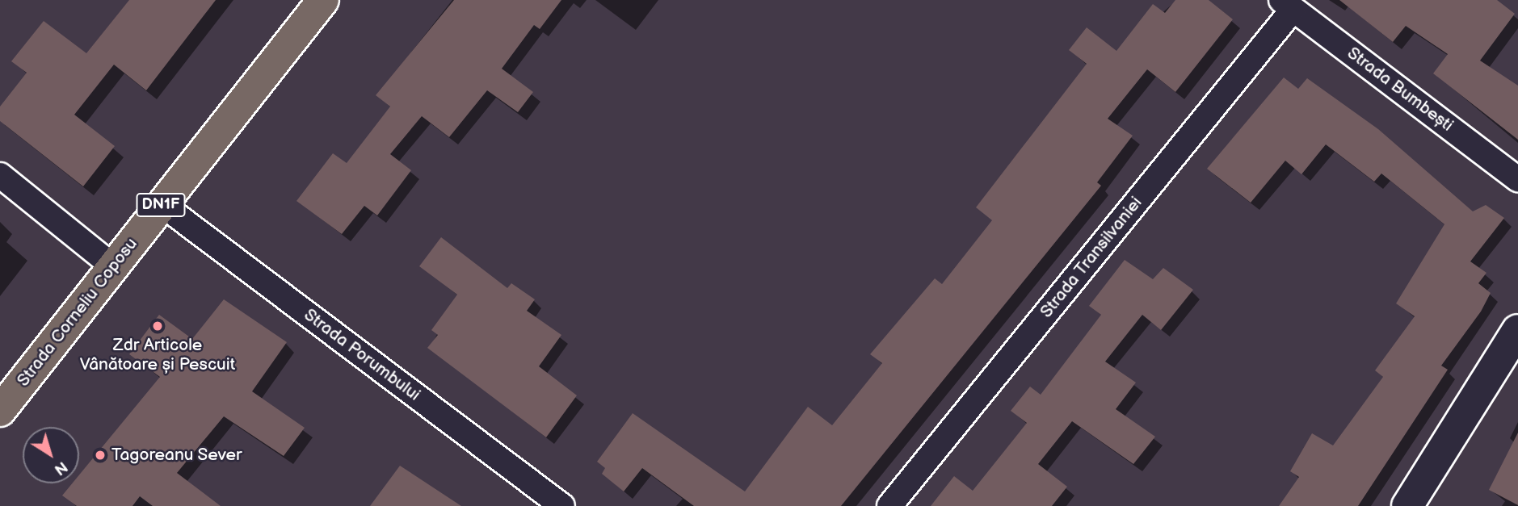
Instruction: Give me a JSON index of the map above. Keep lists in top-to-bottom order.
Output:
{
  "streets": {
    "main road": ["DN1F", "Strada Corneliu Coposu"],
    "street": ["Strada Bumbești", "Strada Transilvaniei", "Strada Porumbului"]
  },
  "crossings": [
    ["Strada Bumbești", "Strada Transilvaniei"],
    ["Strada Corneliu Coposu", "Strada Porumbului"]
  ],
  "places": ["Zdr Articole Vânătoare și Pescuit", "Tagoreanu Sever"],
  "north": "bottom right"
}
